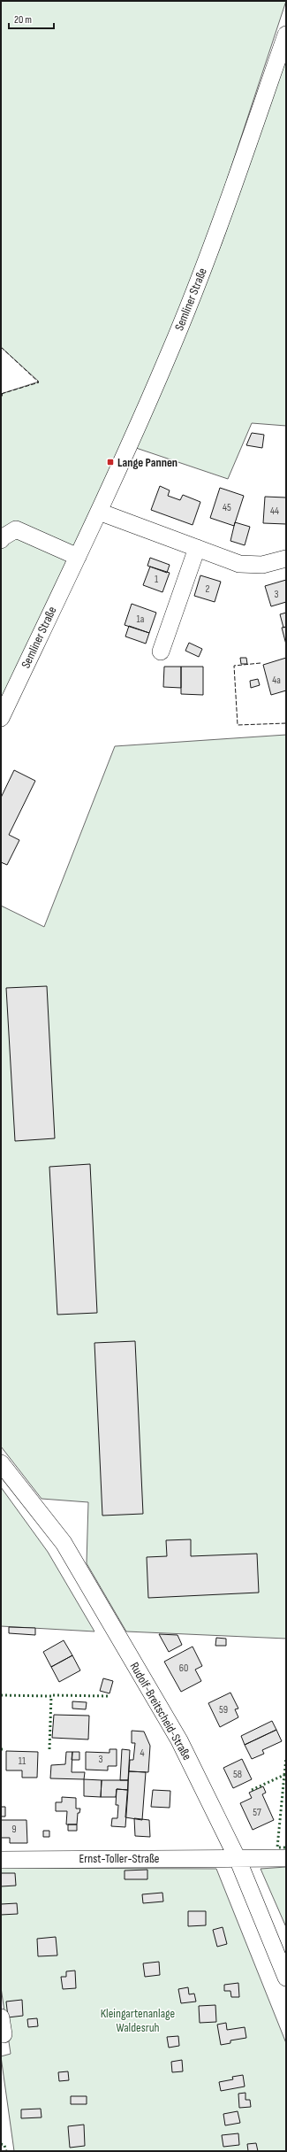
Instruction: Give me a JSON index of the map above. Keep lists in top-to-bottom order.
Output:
{
  "streets": {
    "street": ["Semliner Straße", "Rudolf-Breitscheid-Straße", "Ernst-Toller-Straße"]
  },
  "crossings": [
    ["Rudolf-Breitscheid-Straße", "Ernst-Toller-Straße"]
  ],
  "parks": ["Kleingartenanlage Waldesruh"],
  "places": {
    "transit": ["Lange Pannen"]
  },
  "house_numbers": [
    "45",
    "44",
    "1",
    "2",
    "3",
    "1a",
    "4a",
    "60",
    "59",
    "4",
    "3",
    "11",
    "58",
    "57",
    "9"
  ],
  "scale_bar": "20 m"
}
